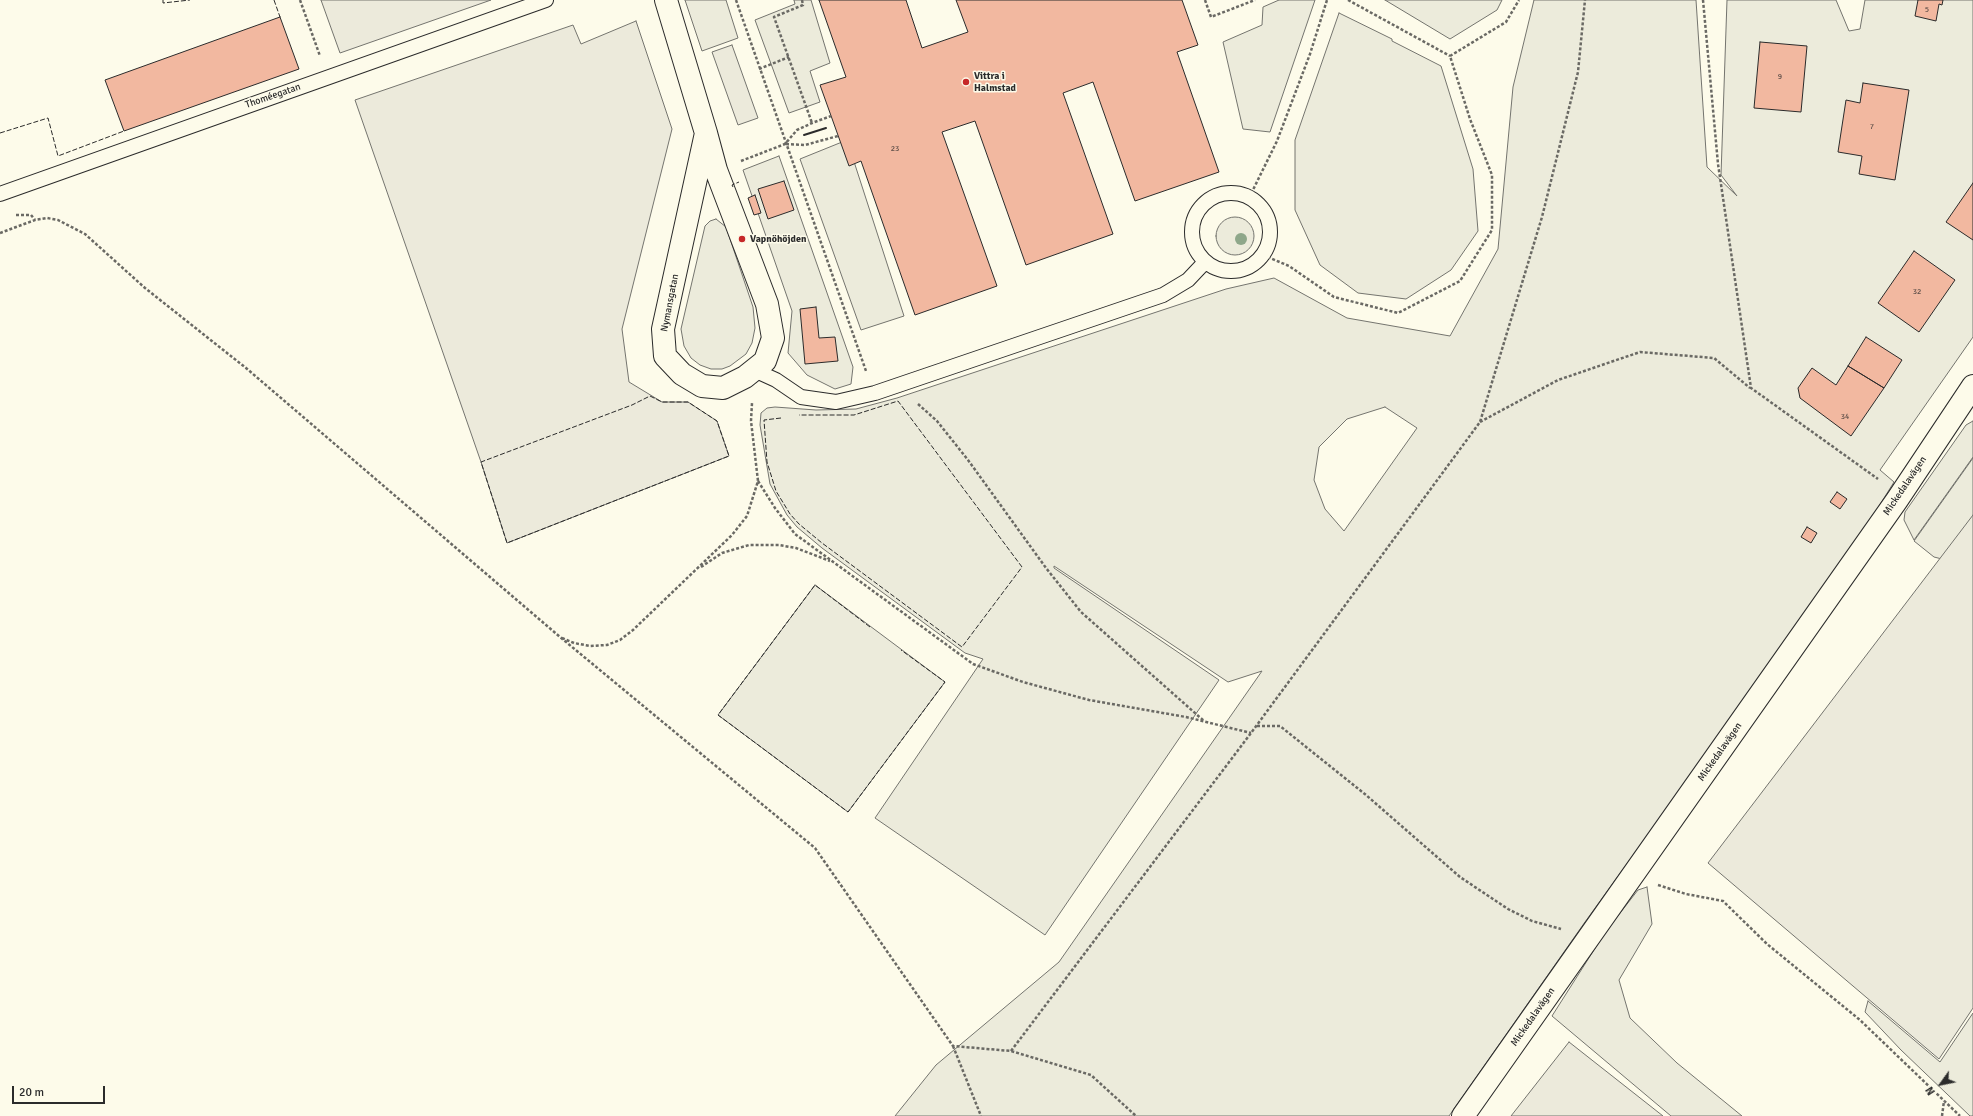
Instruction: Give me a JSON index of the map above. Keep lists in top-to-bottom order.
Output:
{
  "streets": {
    "street": ["Nymansgatan", "Mickedalavägen"],
    "lane": ["Thoméegatan"]
  },
  "places": ["Vittra i Halmstad", "Vapnöhöjden"],
  "house_numbers": [
    "5",
    "9",
    "7",
    "23",
    "32",
    "34"
  ],
  "scale_bar": "20 m",
  "north": "bottom left"
}
